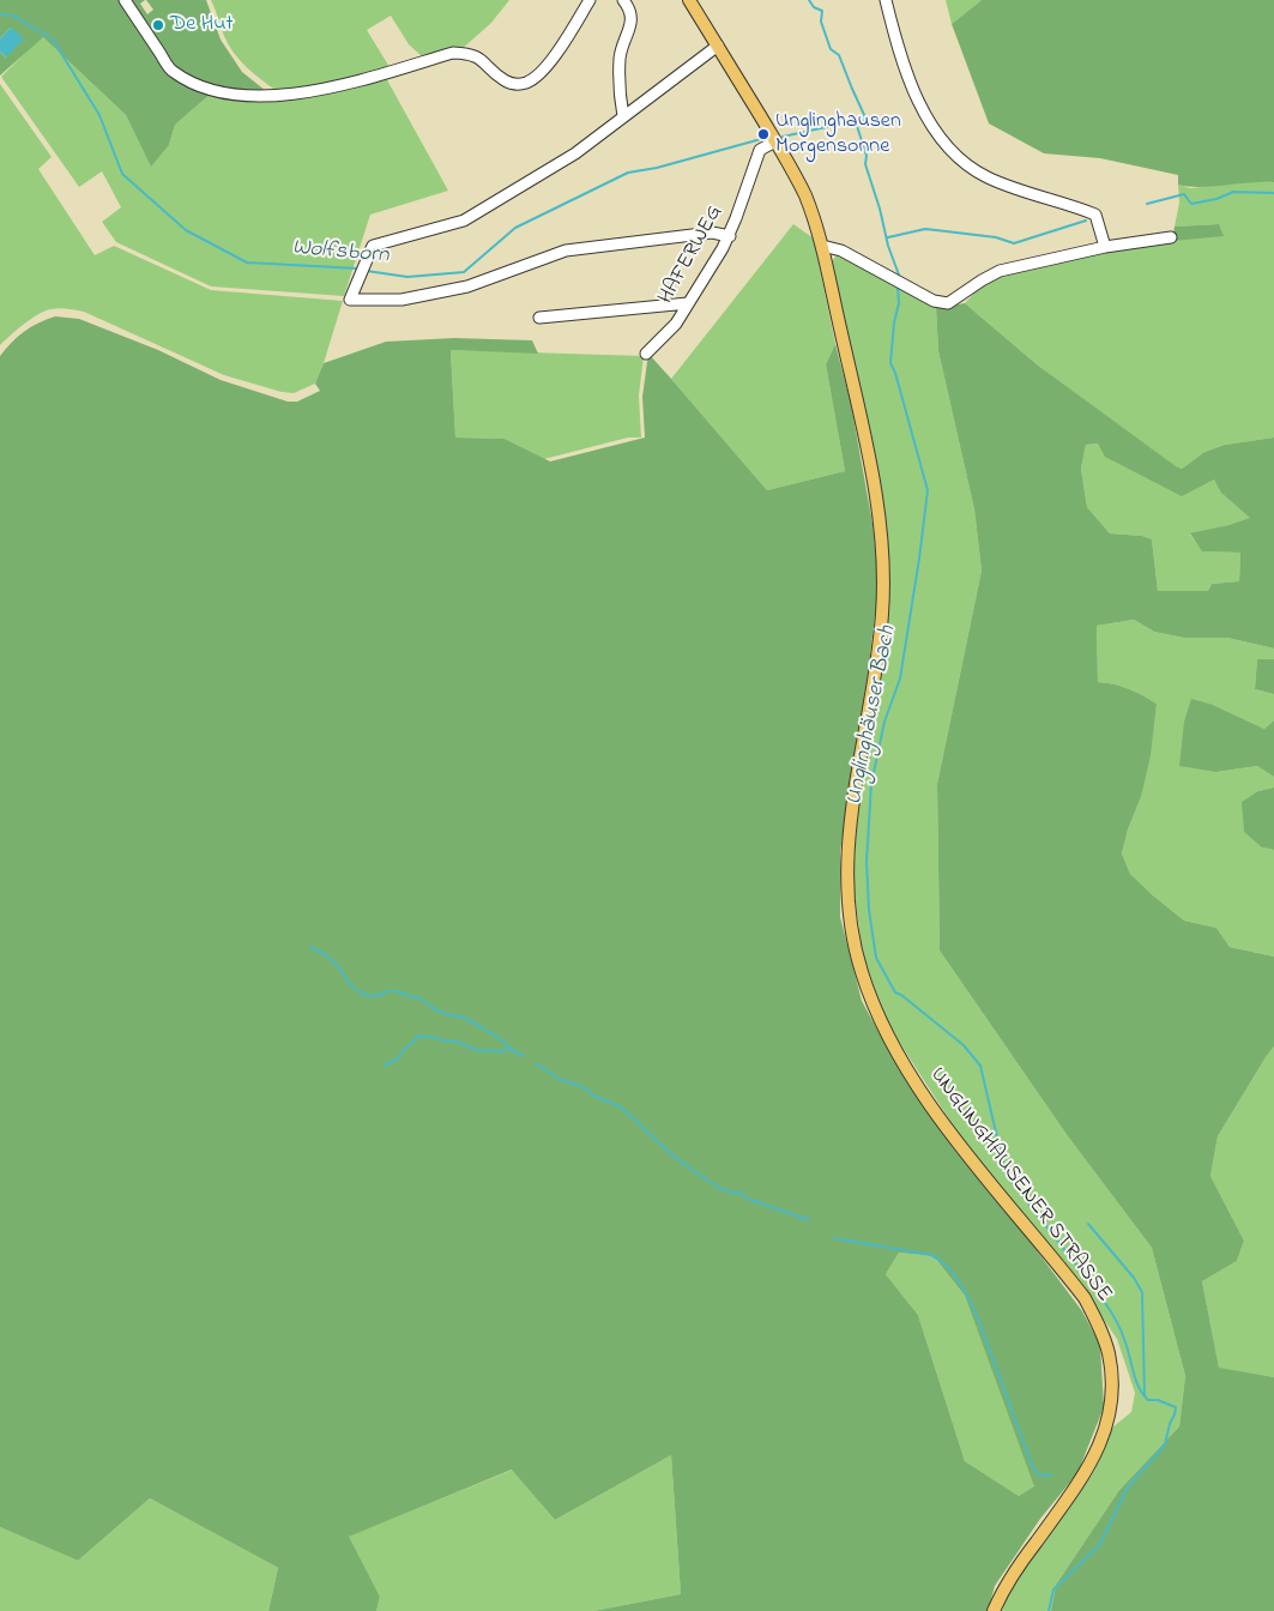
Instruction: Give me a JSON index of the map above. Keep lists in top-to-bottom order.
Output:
{
  "streets": {
    "main road": ["UNGLINGHAUSENER STRASSE"],
    "street": ["HAFERWEG"]
  },
  "crossings": [
    ["HAFERWEG", "UNGLINGHAUSENER STRASSE"]
  ],
  "water": ["Wolfsborn", "Unglinghäuser Bach"],
  "places": ["De Hut", "Unglinghausen Morgensonne"]
}
